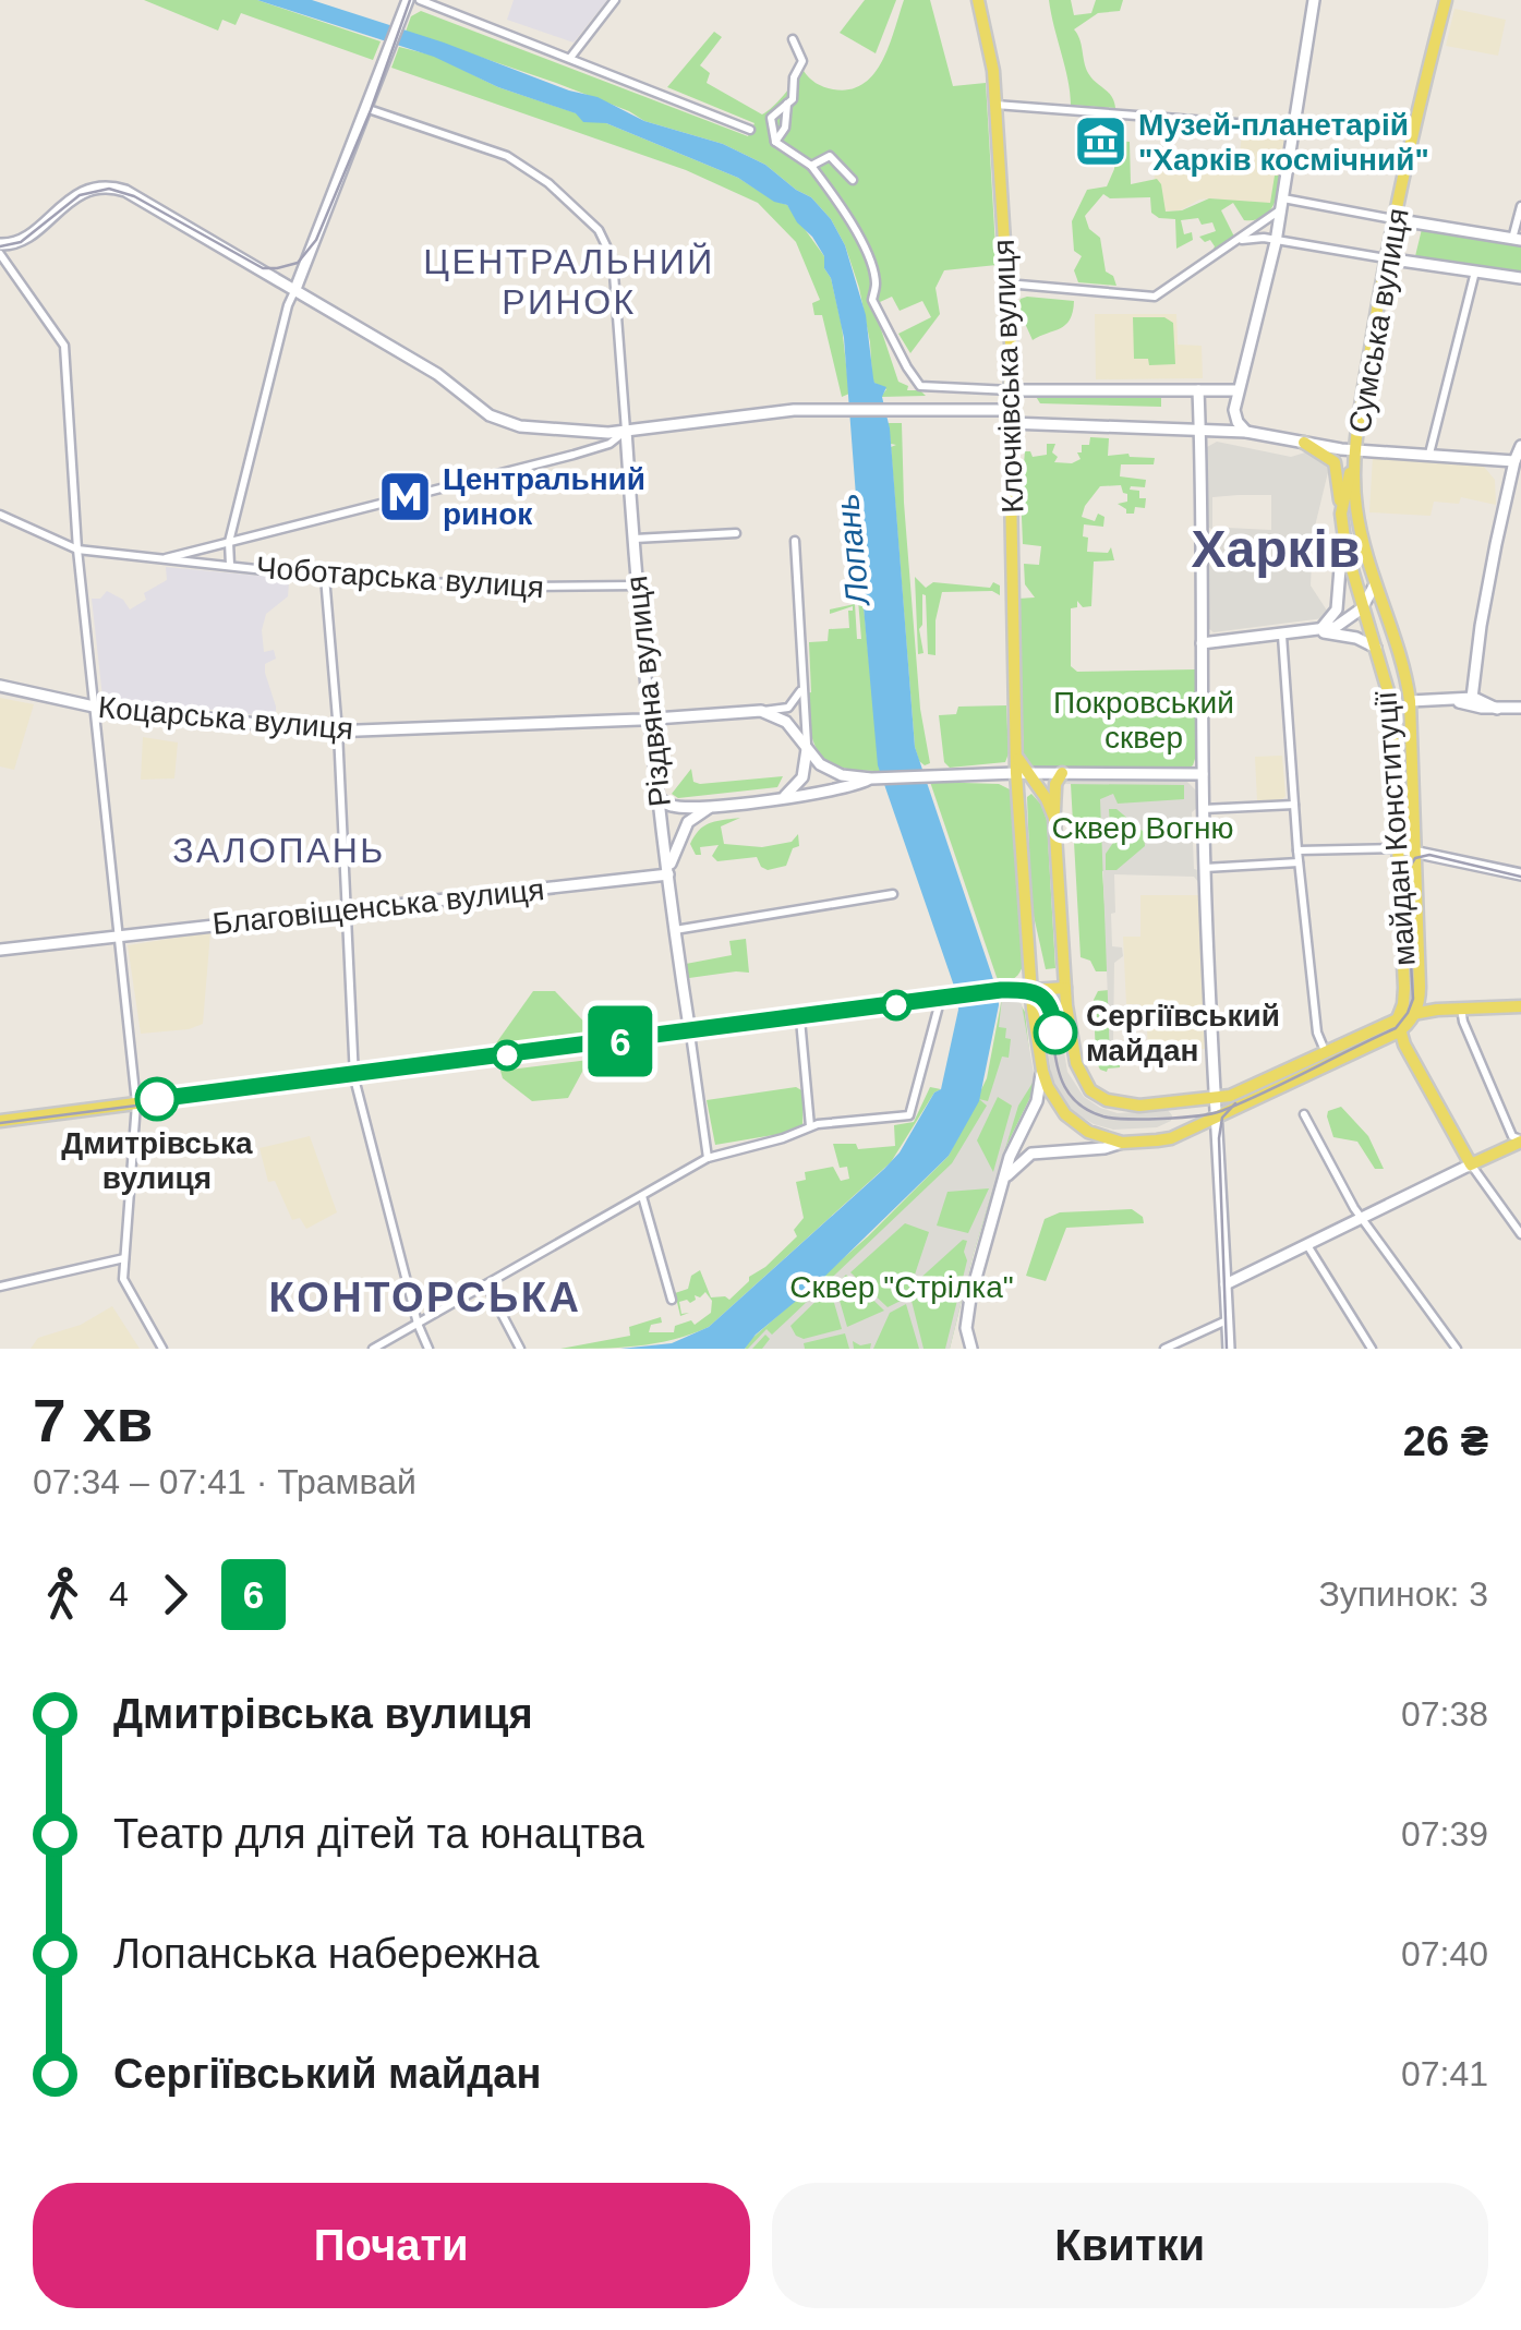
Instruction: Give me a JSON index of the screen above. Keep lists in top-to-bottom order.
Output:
{
  "streets": {
    "main road": ["Сумська вулиця", "Клочківська вулиця", "майдан Конституції"],
    "street": [
      "Чоботарська вулиця",
      "Різдвяна вулиця",
      "Коцарська вулиця",
      "Благовіщенська вулиця"
    ]
  },
  "crossings": [
    ["Сумська вулиця", "майдан Конституції"],
    ["Чоботарська вулиця", "Різдвяна вулиця"],
    ["Різдвяна вулиця", "Коцарська вулиця"],
    ["Різдвяна вулиця", "Благовіщенська вулиця"]
  ],
  "districts": [
    "ЦЕНТРАЛЬНИЙ РИНОК",
    "Харків",
    "ЗАЛОПАНЬ",
    "КОНТОРСЬКА"
  ],
  "water": ["Лопань"],
  "parks": ["Покровський сквер", "Сквер Вогню", "Сквер \"Стрілка\""],
  "places": {
    "museum": ["Музей-планетарій \"Харків космічний\""],
    "metro station": ["Центральний ринок"],
    "other": ["Сергіївський майдан", "Дмитрівська вулиця"]
  },
  "lines": ["tram line 6"],
  "page": {
    "on_map": "6",
    "heading": ["7 хв", "07:34 – 07:41 · Трамвай", "26 ₴"],
    "legs": ["4", "6", "Зупинок: 3"],
    "list": [
      {
        "name": "Дмитрівська вулиця",
        "value": "07:38"
      },
      {
        "name": "Театр для дітей та юнацтва",
        "value": "07:39"
      },
      {
        "name": "Лопанська набережна",
        "value": "07:40"
      },
      {
        "name": "Сергіївський майдан",
        "value": "07:41"
      }
    ],
    "buttons": ["Почати", "Квитки"]
  }
}
